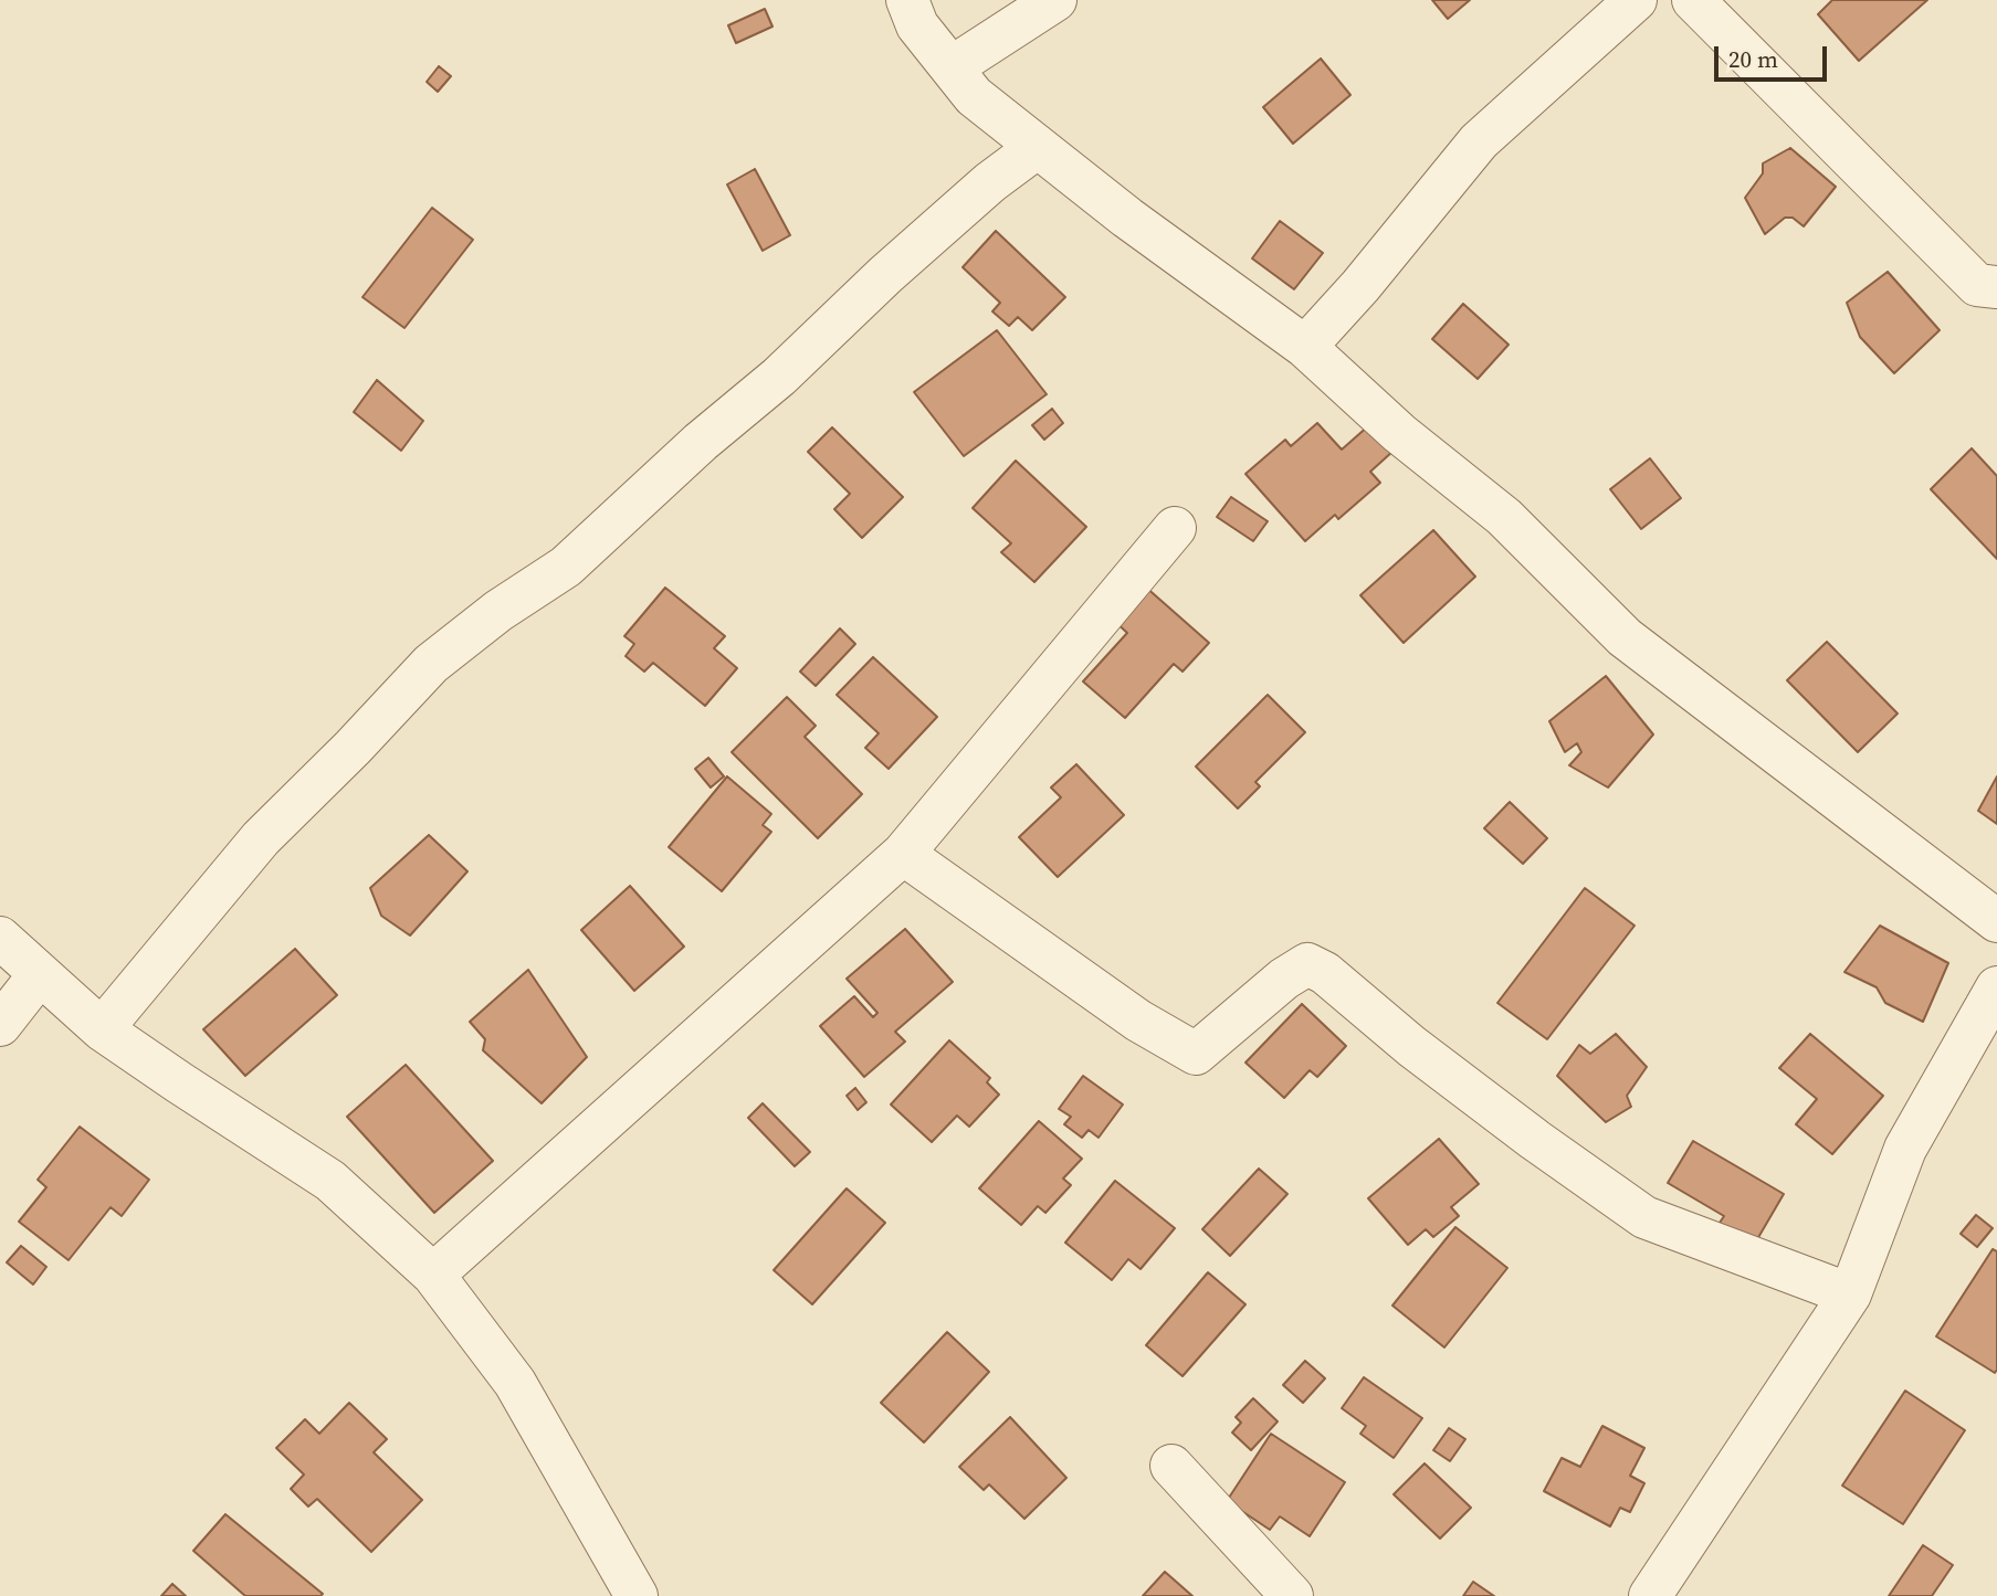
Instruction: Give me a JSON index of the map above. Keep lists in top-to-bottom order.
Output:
{
  "scale_bar": "20 m"
}
